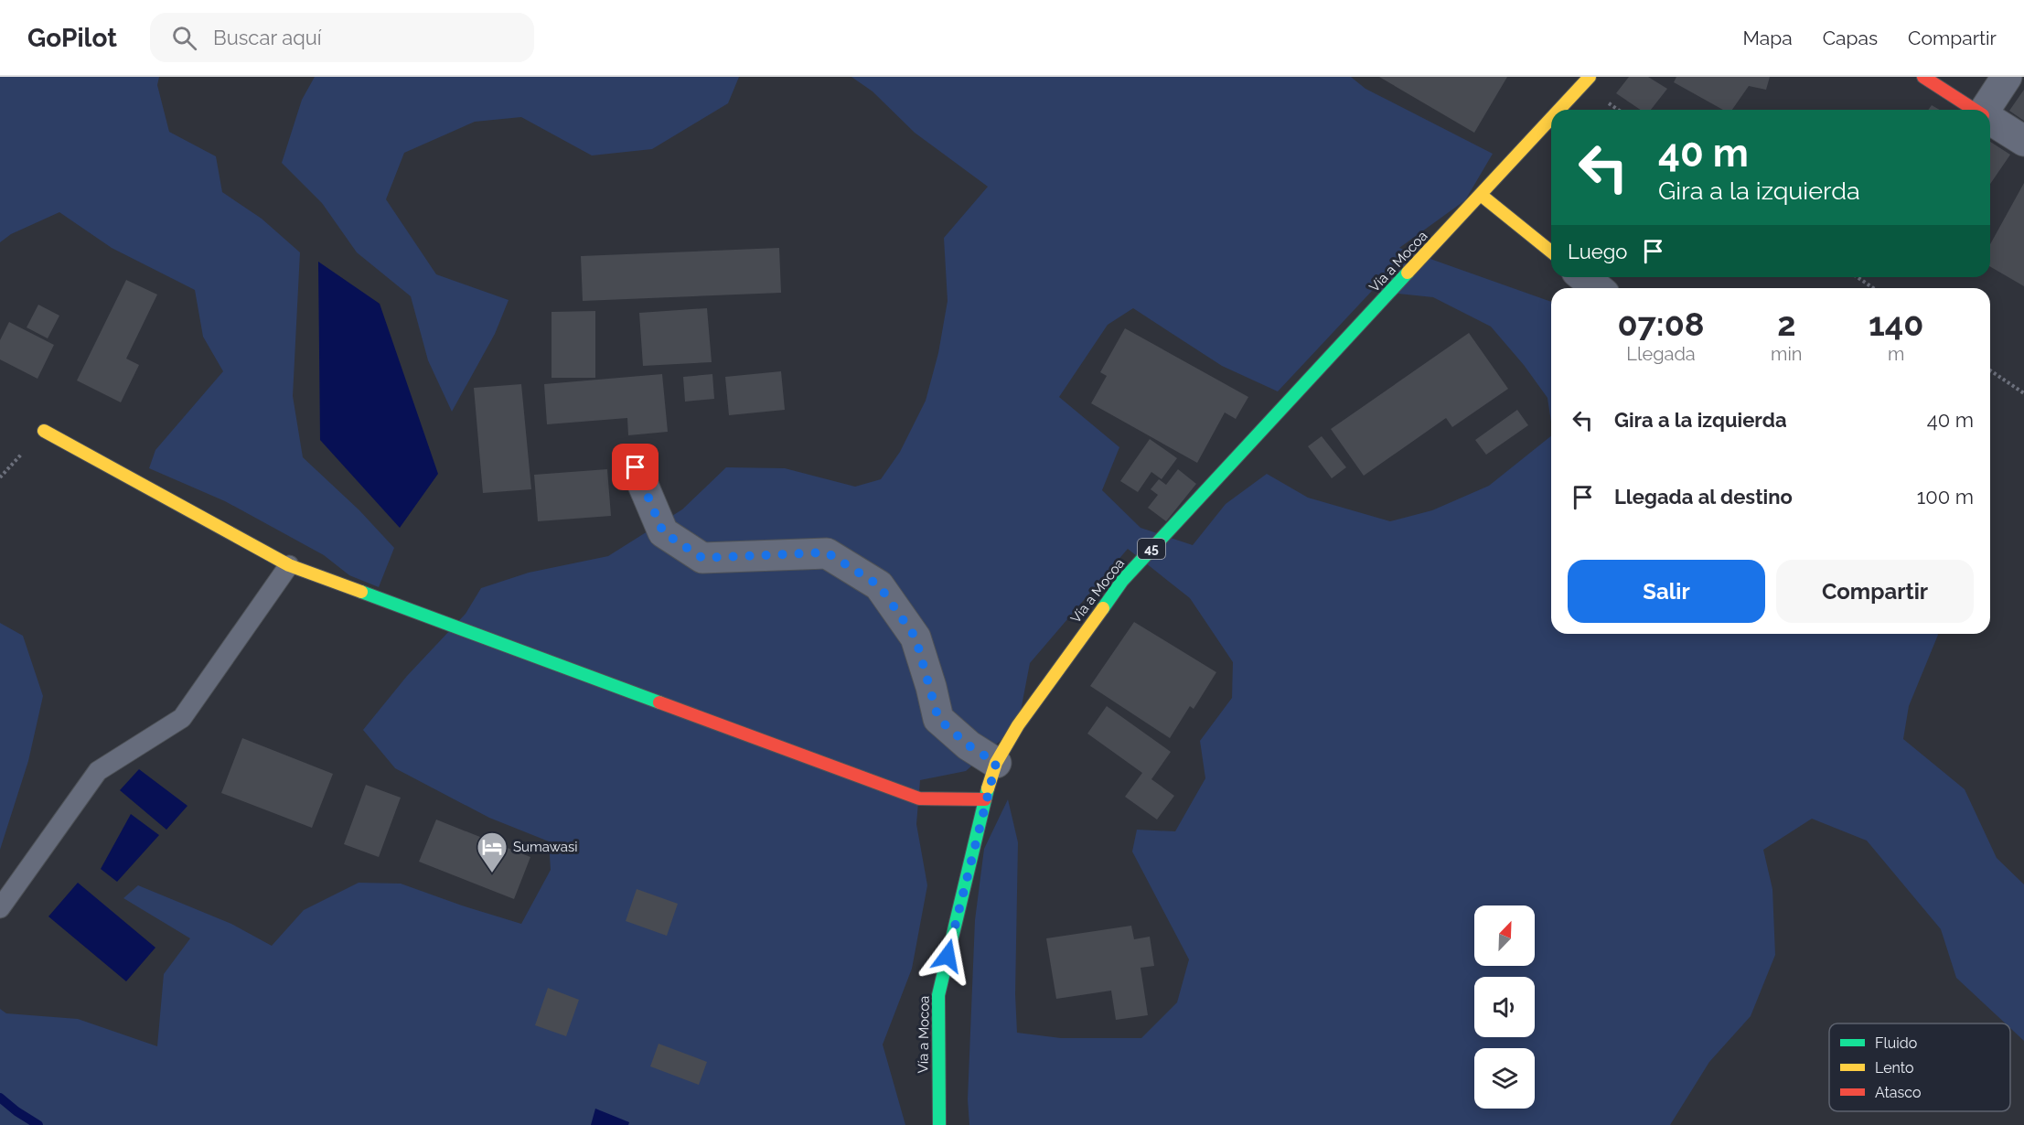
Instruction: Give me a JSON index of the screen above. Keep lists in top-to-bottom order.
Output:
{
  "streets": {
    "main road": ["Vía a Mocoa", "45"]
  },
  "places": {
    "hotel": ["Sumawasi"]
  },
  "legend": ["Fluido", "Lento", "Atasco"],
  "north": "top right",
  "page": {
    "header": "GoPilot",
    "search": "Buscar aquí",
    "nav": ["Mapa", "Capas", "Compartir"],
    "turn": ["40 m", "Gira a la izquierda"],
    "then": "Luego",
    "eta": [
      "07:08",
      "Llegada",
      "2",
      "min",
      "140",
      "m"
    ],
    "list": [
      {
        "name": "Gira a la izquierda",
        "value": "40 m"
      },
      {
        "name": "Llegada al destino",
        "value": "100 m"
      }
    ],
    "buttons": ["Salir", "Compartir"]
  }
}
